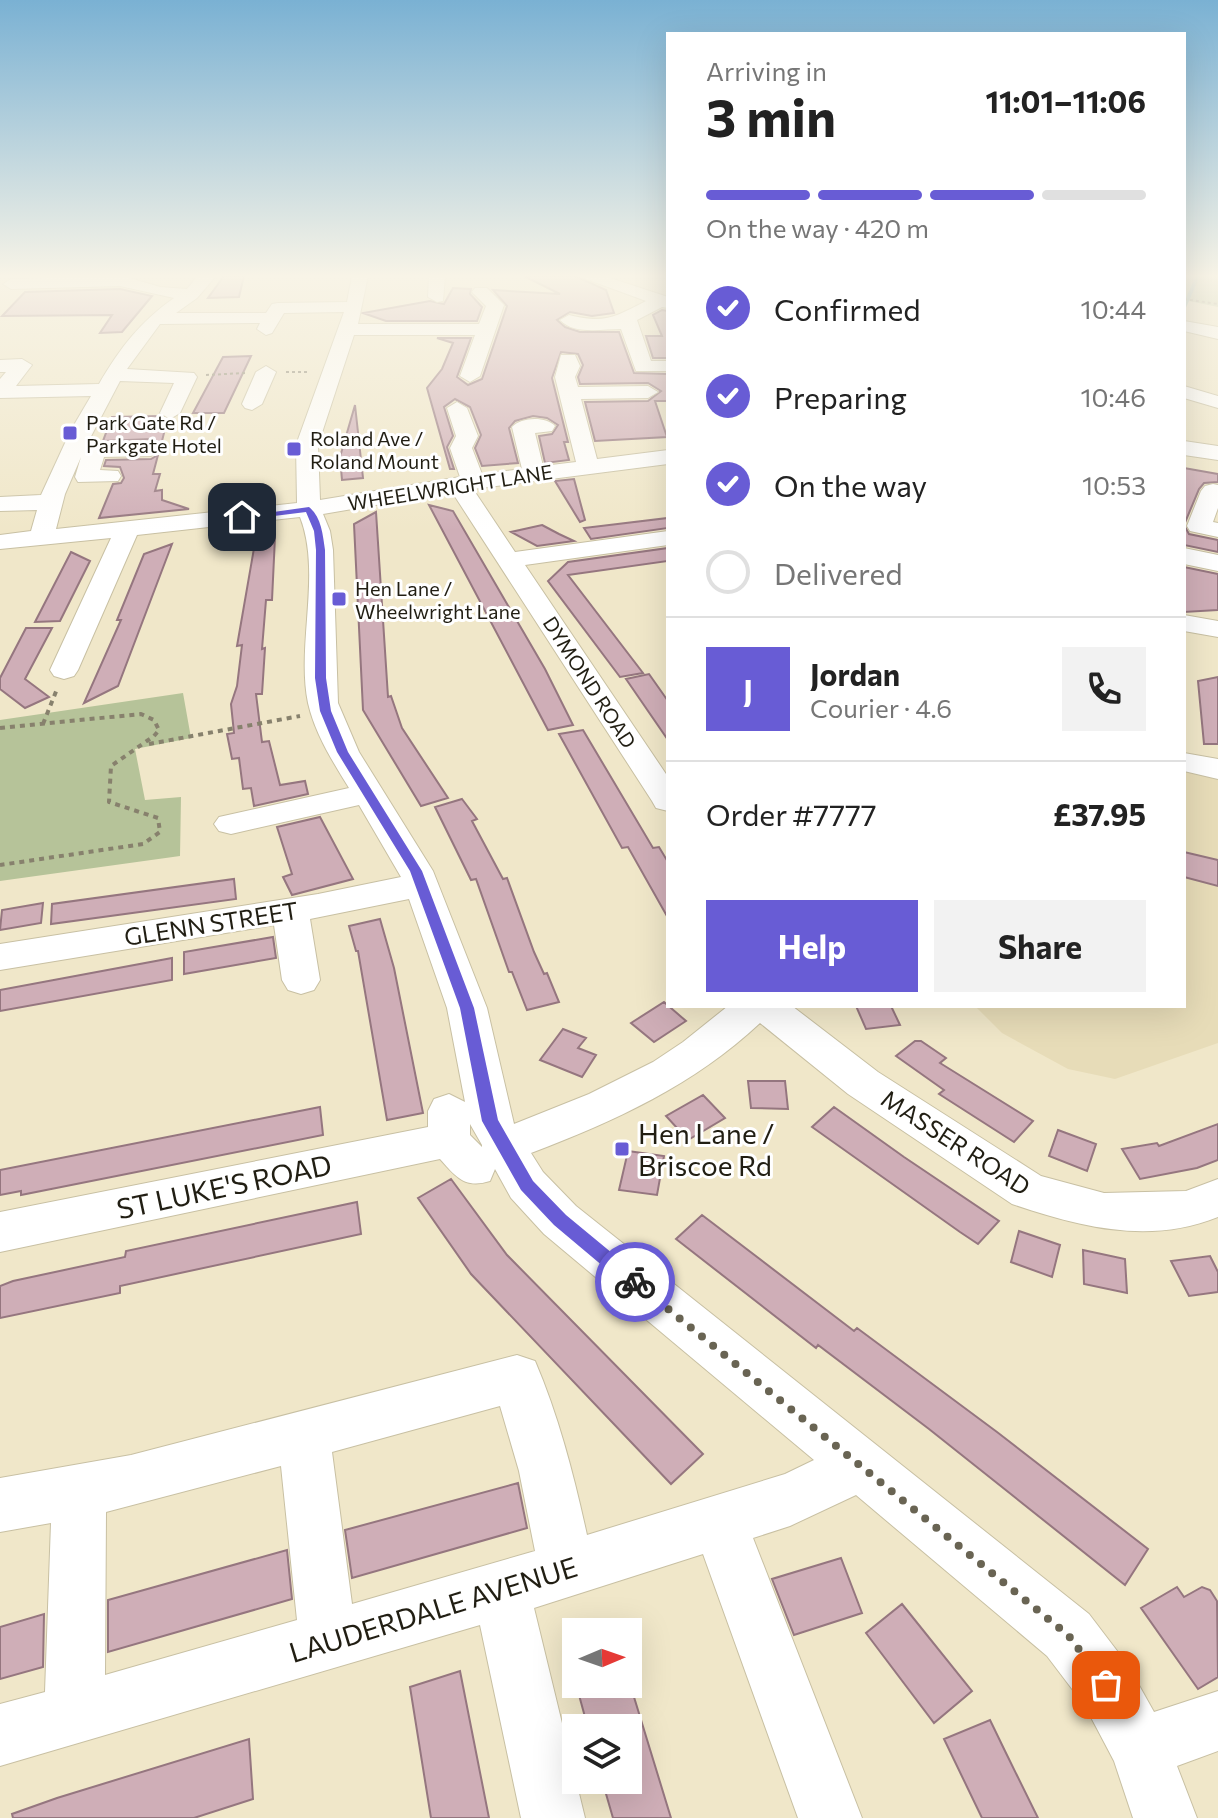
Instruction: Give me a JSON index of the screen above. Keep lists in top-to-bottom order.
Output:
{
  "streets": {
    "street": [
      "WHEELWRIGHT LANE",
      "DYMOND ROAD",
      "GLENN STREET",
      "MASSER ROAD",
      "ST LUKE'S ROAD",
      "LAUDERDALE AVENUE"
    ]
  },
  "crossings": [
    ["WHEELWRIGHT LANE", "DYMOND ROAD"]
  ],
  "places": {
    "transit": [
      "Park Gate Rd / Parkgate Hotel",
      "Roland Ave / Roland Mount",
      "Hen Lane / Wheelwright Lane",
      "Hen Lane / Briscoe Rd"
    ]
  },
  "north": "right",
  "page": {
    "heading": ["3 min", "Arriving in", "11:01–11:06"],
    "panel": [
      "Jordan",
      "Courier · 4.6",
      "Order #7777",
      "£37.95"
    ],
    "bar": "On the way · 420 m",
    "list": [
      ["Confirmed", "10:44"],
      ["Preparing", "10:46"],
      ["On the way", "10:53"],
      "Delivered"
    ],
    "round": "J",
    "buttons": ["Help", "Share"]
  }
}
